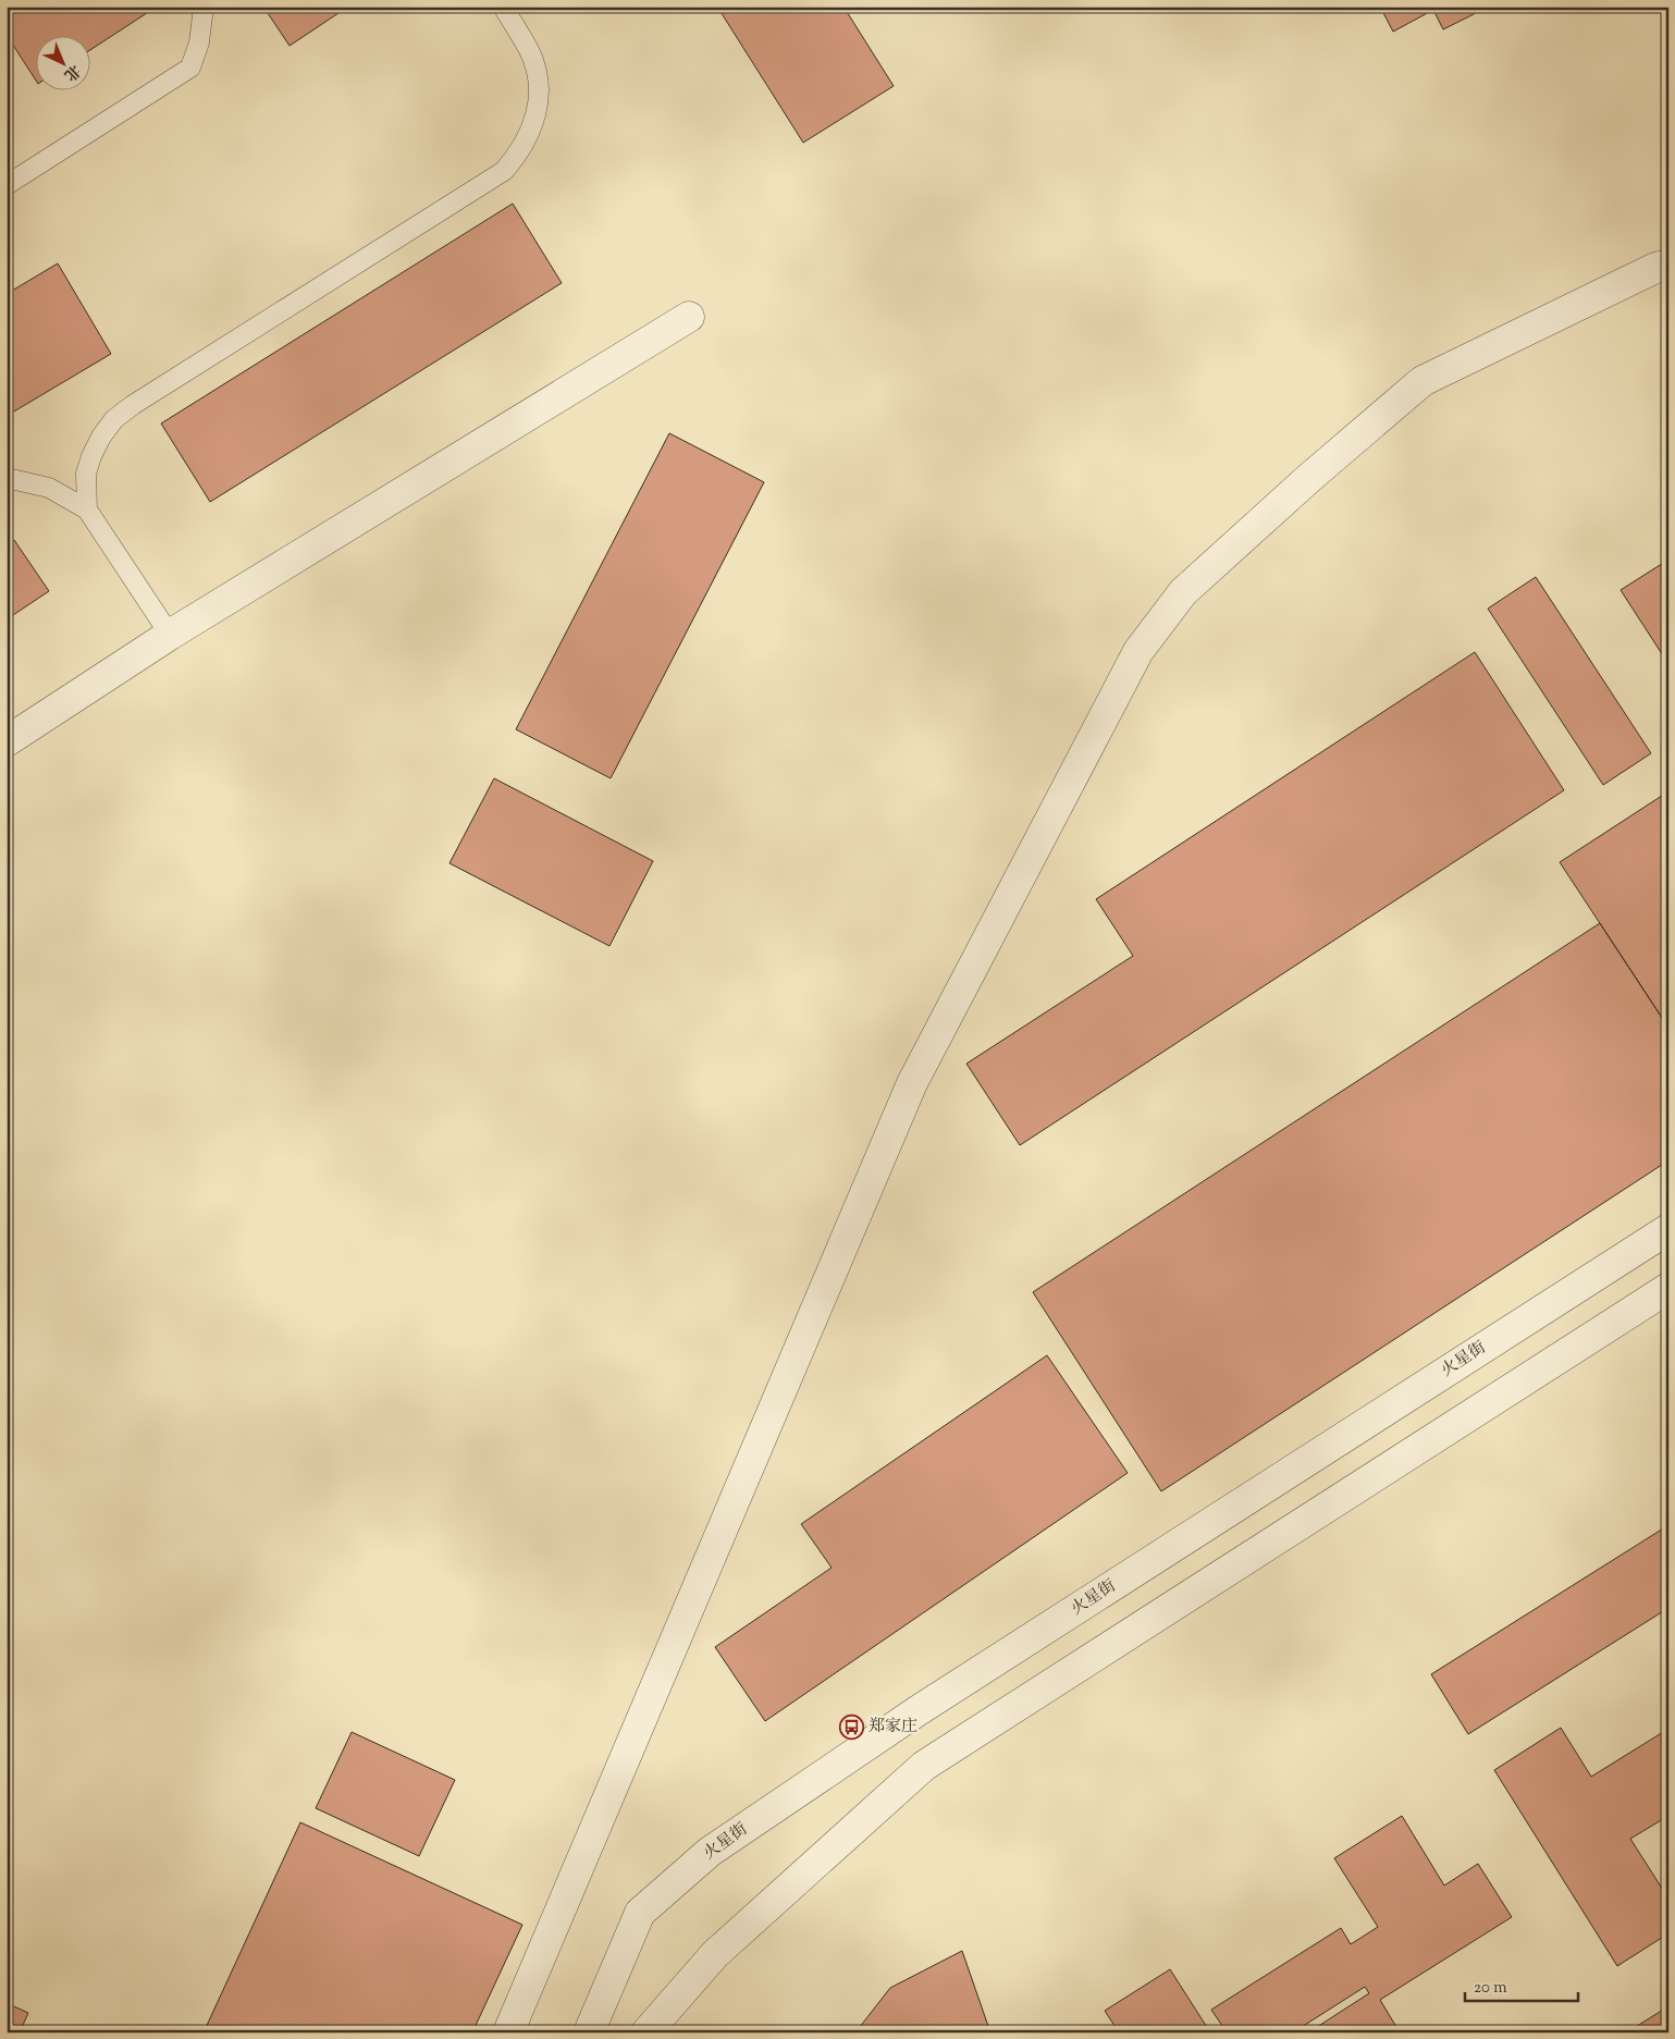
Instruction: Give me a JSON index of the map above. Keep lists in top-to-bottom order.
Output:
{
  "streets": {
    "street": ["火星街"]
  },
  "places": {
    "bus stop": ["郑家庄"]
  },
  "scale_bar": "20 m",
  "north": "bottom right"
}
